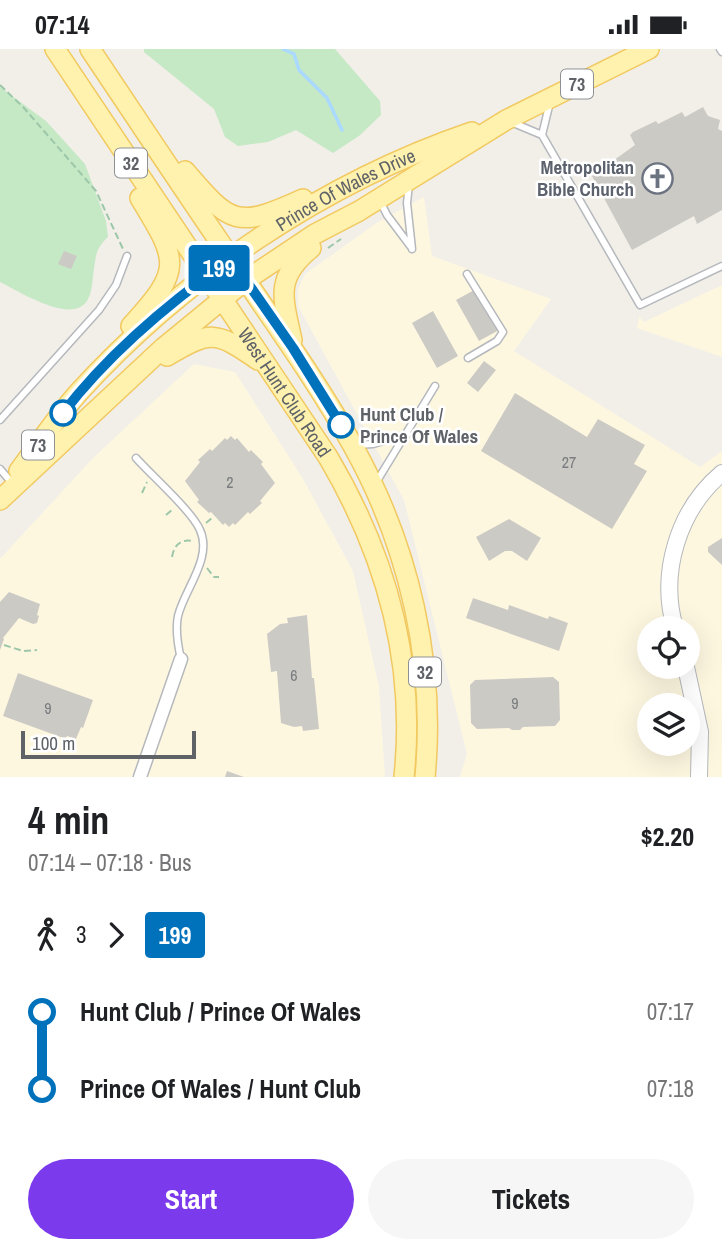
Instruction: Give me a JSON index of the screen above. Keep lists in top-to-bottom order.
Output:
{
  "streets": {
    "main road": [
      "73",
      "32",
      "Prince Of Wales Drive",
      "West Hunt Club Road"
    ]
  },
  "crossings": [
    ["Prince Of Wales Drive", "West Hunt Club Road"]
  ],
  "places": {
    "church": ["Metropolitan Bible Church"],
    "other": ["Hunt Club / Prince Of Wales"]
  },
  "lines": ["bus line 199"],
  "house_numbers": [
    "27",
    "2",
    "6",
    "9",
    "9"
  ],
  "scale_bar": "100 m",
  "page": {
    "status": "07:14",
    "on_map": "199",
    "scale": "100 m",
    "heading": ["4 min", "07:14 – 07:18 · Bus", "$2.20"],
    "legs": ["3", "199"],
    "list": [
      {
        "name": "Hunt Club / Prince Of Wales",
        "value": "07:17"
      },
      {
        "name": "Prince Of Wales / Hunt Club",
        "value": "07:18"
      }
    ],
    "buttons": ["Start", "Tickets"]
  }
}
